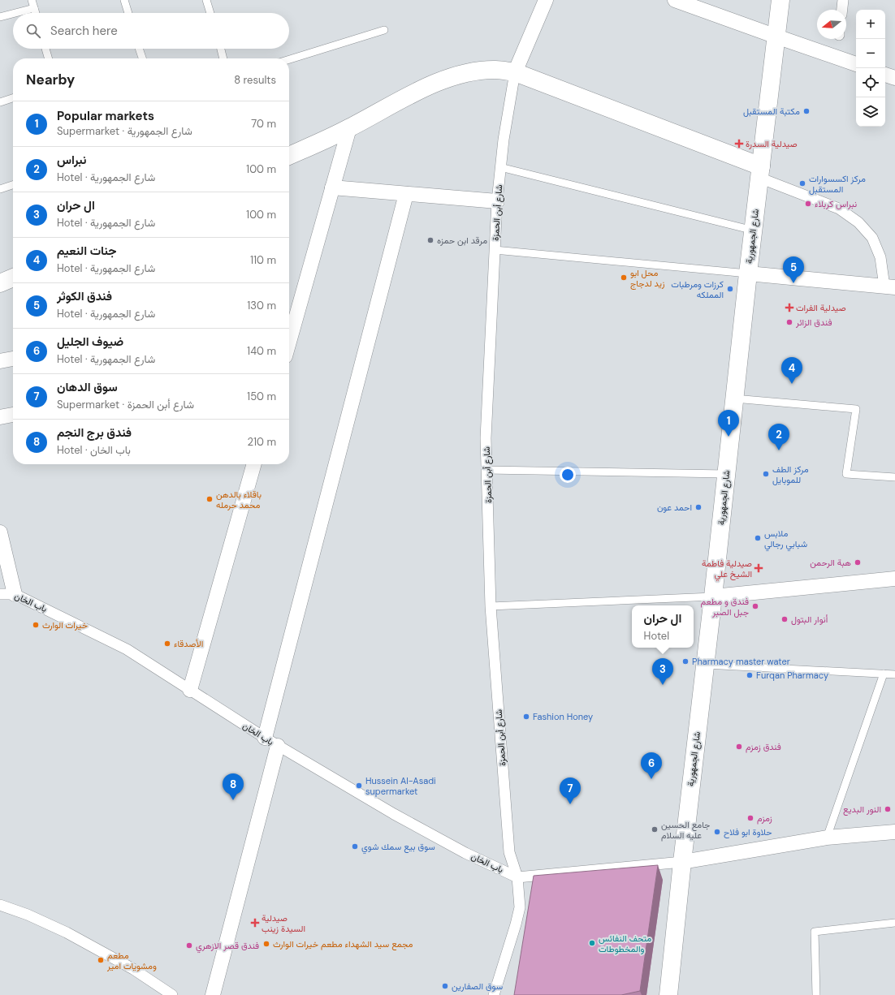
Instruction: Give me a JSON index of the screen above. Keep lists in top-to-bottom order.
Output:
{
  "streets": {
    "main road": ["شارع الجمهورية"],
    "street": ["شارع أبن الحمزة", "باب الخان"]
  },
  "crossings": [
    ["شارع أبن الحمزة", "باب الخان"]
  ],
  "places": {
    "other": [
      "مكتبة المستقبل",
      "مركز اكسسوارات المستقبل",
      "نبراس كربلاء",
      "مرقد ابن حمزه",
      "محل ابو زيد لدجاج",
      "كرزات ومرطبات المملكه",
      "فندق الزائر",
      "مركز الطف للموبايل",
      "باقلاء بالدهن محمد حرمله",
      "احمد عون",
      "ملابس شبابي رجالي",
      "هبة الرحمن",
      "فندق و مطعم جبل الصبر",
      "أنوار البتول",
      "خيرات الوارث",
      "الأصدقاء",
      "Pharmacy master water",
      "Furqan Pharmacy",
      "Fashion Honey",
      "فندق زمزم",
      "Hussein Al-Asadi supermarket",
      "النور البديع",
      "زمزم",
      "جامع الحسين عليه السلام",
      "حلاوة ابو فلاح",
      "سوق بيع سمك شوي",
      "متحف النفائس والمخطوطات",
      "مجمع سيد الشهداء مطعم خيرات الوارث",
      "فندق قصر الازهري",
      "مطعم ومشويات امير",
      "سوق الصفارين"
    ],
    "health": [
      "صيدلية السدرة",
      "صيدلية الفرات",
      "صيدلية فاطمة الشيخ علي",
      "صيدلية السيدة زينب"
    ]
  },
  "north": "left",
  "page": {
    "map_buttons": ["+", "−"],
    "search": "Search here",
    "heading": ["Nearby", "8 results"],
    "list": [
      {
        "mark": "1",
        "name": "Popular markets",
        "note": "Supermarket · شارع الجمهورية",
        "value": "70 m"
      },
      {
        "mark": "2",
        "name": "نبراس",
        "note": "Hotel · شارع الجمهورية",
        "value": "100 m"
      },
      {
        "mark": "3",
        "name": "ال حران",
        "note": "Hotel · شارع الجمهورية",
        "value": "100 m"
      },
      {
        "mark": "4",
        "name": "جنات النعيم",
        "note": "Hotel · شارع الجمهورية",
        "value": "110 m"
      },
      {
        "mark": "5",
        "name": "فندق الكوثر",
        "note": "Hotel · شارع الجمهورية",
        "value": "130 m"
      },
      {
        "mark": "6",
        "name": "ضيوف الجليل",
        "note": "Hotel · شارع الجمهورية",
        "value": "140 m"
      },
      {
        "mark": "7",
        "name": "سوق الدهان",
        "note": "Supermarket · شارع أبن الحمزة",
        "value": "150 m"
      },
      {
        "mark": "8",
        "name": "فندق برج النجم",
        "note": "Hotel · باب الخان",
        "value": "210 m"
      }
    ],
    "pins": [
      "5",
      "4",
      "1",
      "2",
      "3",
      "6",
      "8",
      "7"
    ],
    "popup": ["ال حران", "Hotel"]
  }
}
